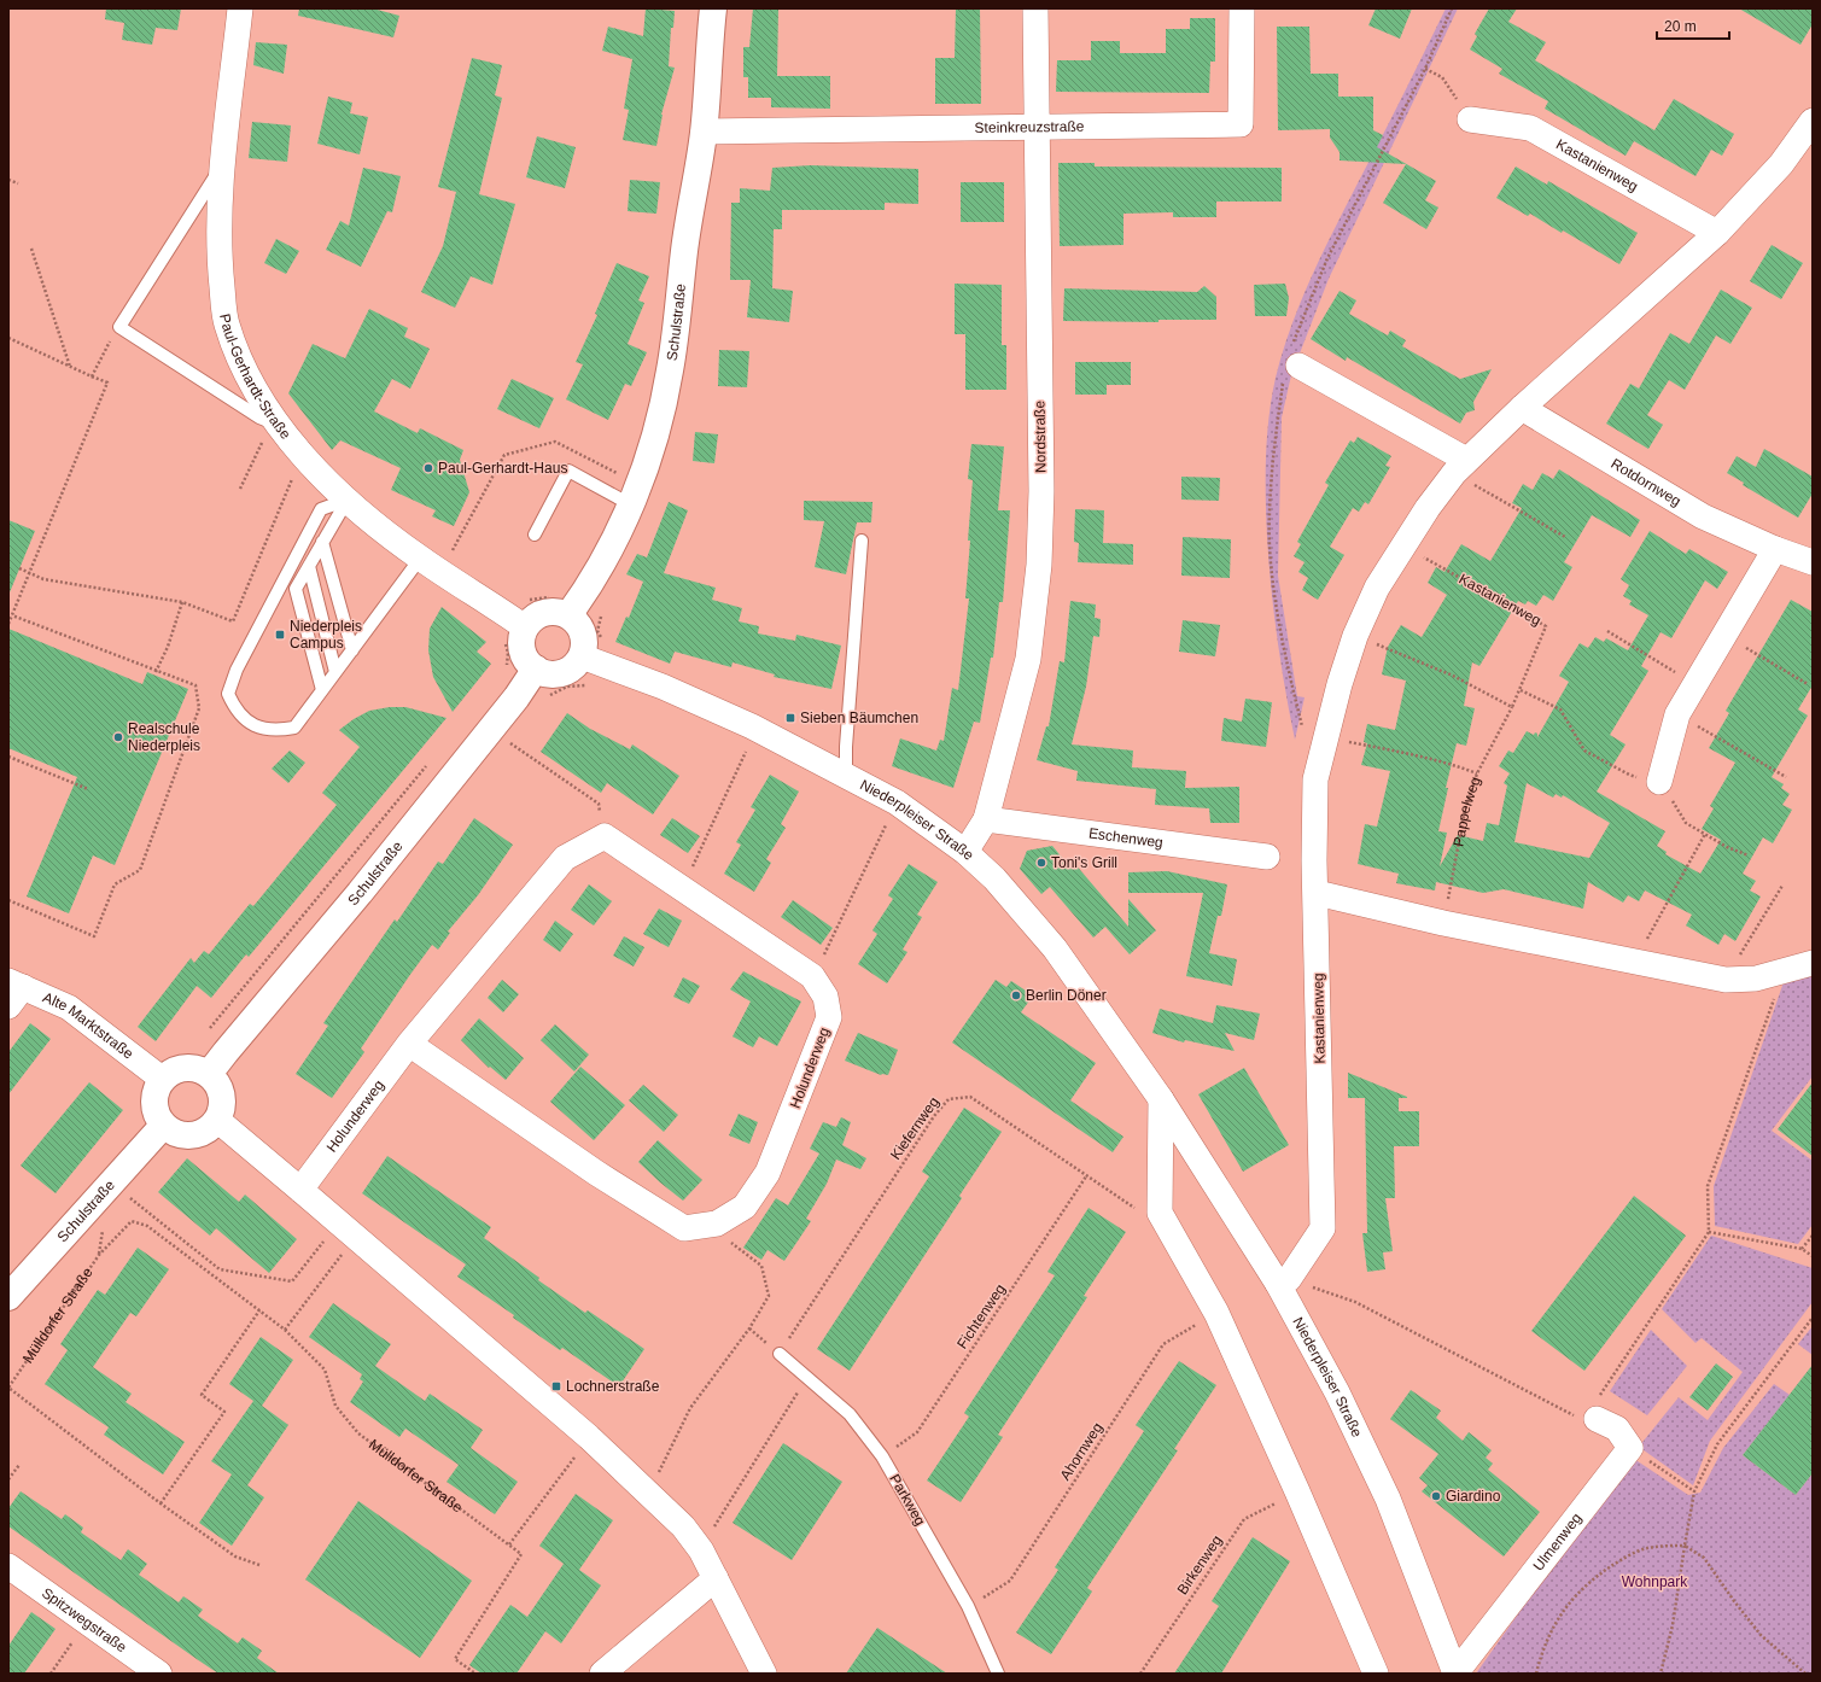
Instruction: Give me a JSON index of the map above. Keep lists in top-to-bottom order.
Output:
{
  "streets": {
    "street": [
      "Steinkreuzstraße",
      "Kastanienweg",
      "Schulstraße",
      "Paul-Gerhardt-Straße",
      "Nordstraße",
      "Rotdornweg",
      "Niederpleiser Straße",
      "Eschenweg",
      "Alte Marktstraße",
      "Holunderweg",
      "Ulmenweg",
      "Spitzwegstraße"
    ],
    "lane": ["Parkweg"],
    "path": [
      "Pappelweg",
      "Kiefernweg",
      "Mülldorfer Straße",
      "Fichtenweg",
      "Ahornweg",
      "Birkenweg"
    ]
  },
  "crossings": [
    ["Steinkreuzstraße", "Schulstraße"],
    ["Steinkreuzstraße", "Nordstraße"],
    ["Kastanienweg", "Rotdornweg"],
    ["Kastanienweg", "Pappelweg"],
    ["Kastanienweg", "Niederpleiser Straße"],
    ["Schulstraße", "Paul-Gerhardt-Straße"],
    ["Schulstraße", "Niederpleiser Straße"],
    ["Schulstraße", "Alte Marktstraße"],
    ["Paul-Gerhardt-Straße", "Niederpleiser Straße"],
    ["Nordstraße", "Niederpleiser Straße"],
    ["Nordstraße", "Eschenweg"],
    ["Niederpleiser Straße", "Ulmenweg"],
    ["Kiefernweg", "Fichtenweg"],
    ["Kiefernweg", "Parkweg"],
    ["Fichtenweg", "Parkweg"],
    ["Ahornweg", "Parkweg"]
  ],
  "parks": ["Wohnpark"],
  "places": {
    "other": [
      "Paul-Gerhardt-Haus",
      "Realschule Niederpleis",
      "Toni's Grill",
      "Berlin Döner",
      "Giardino"
    ],
    "transit": ["Niederpleis Campus", "Sieben Bäumchen", "Lochnerstraße"]
  },
  "scale_bar": "20 m"
}
